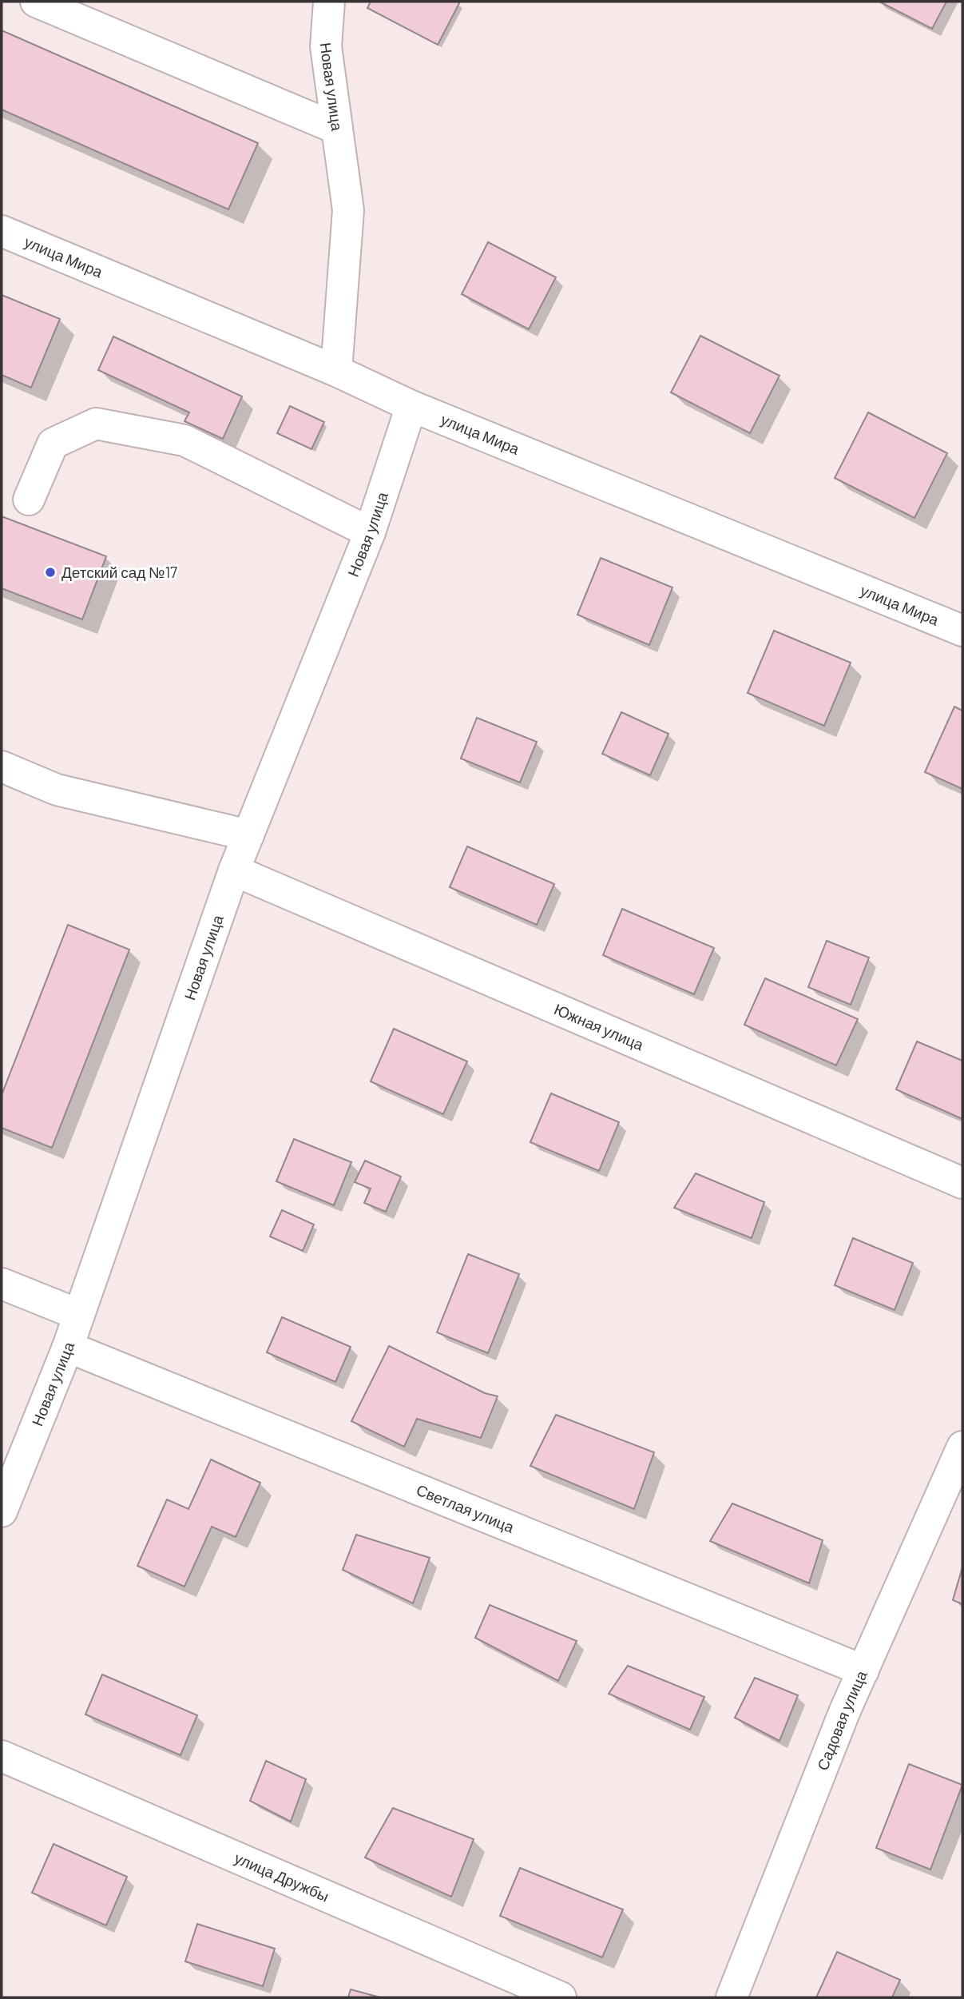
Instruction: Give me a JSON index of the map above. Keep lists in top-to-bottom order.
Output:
{
  "streets": {
    "street": [
      "Новая улица",
      "улица Мира",
      "Южная улица",
      "Светлая улица",
      "Садовая улица",
      "улица Дружбы"
    ]
  },
  "crossings": [
    ["Новая улица", "улица Мира"],
    ["Новая улица", "Южная улица"],
    ["Новая улица", "Светлая улица"],
    ["Светлая улица", "Садовая улица"]
  ],
  "places": ["Детский сад №17"]
}
